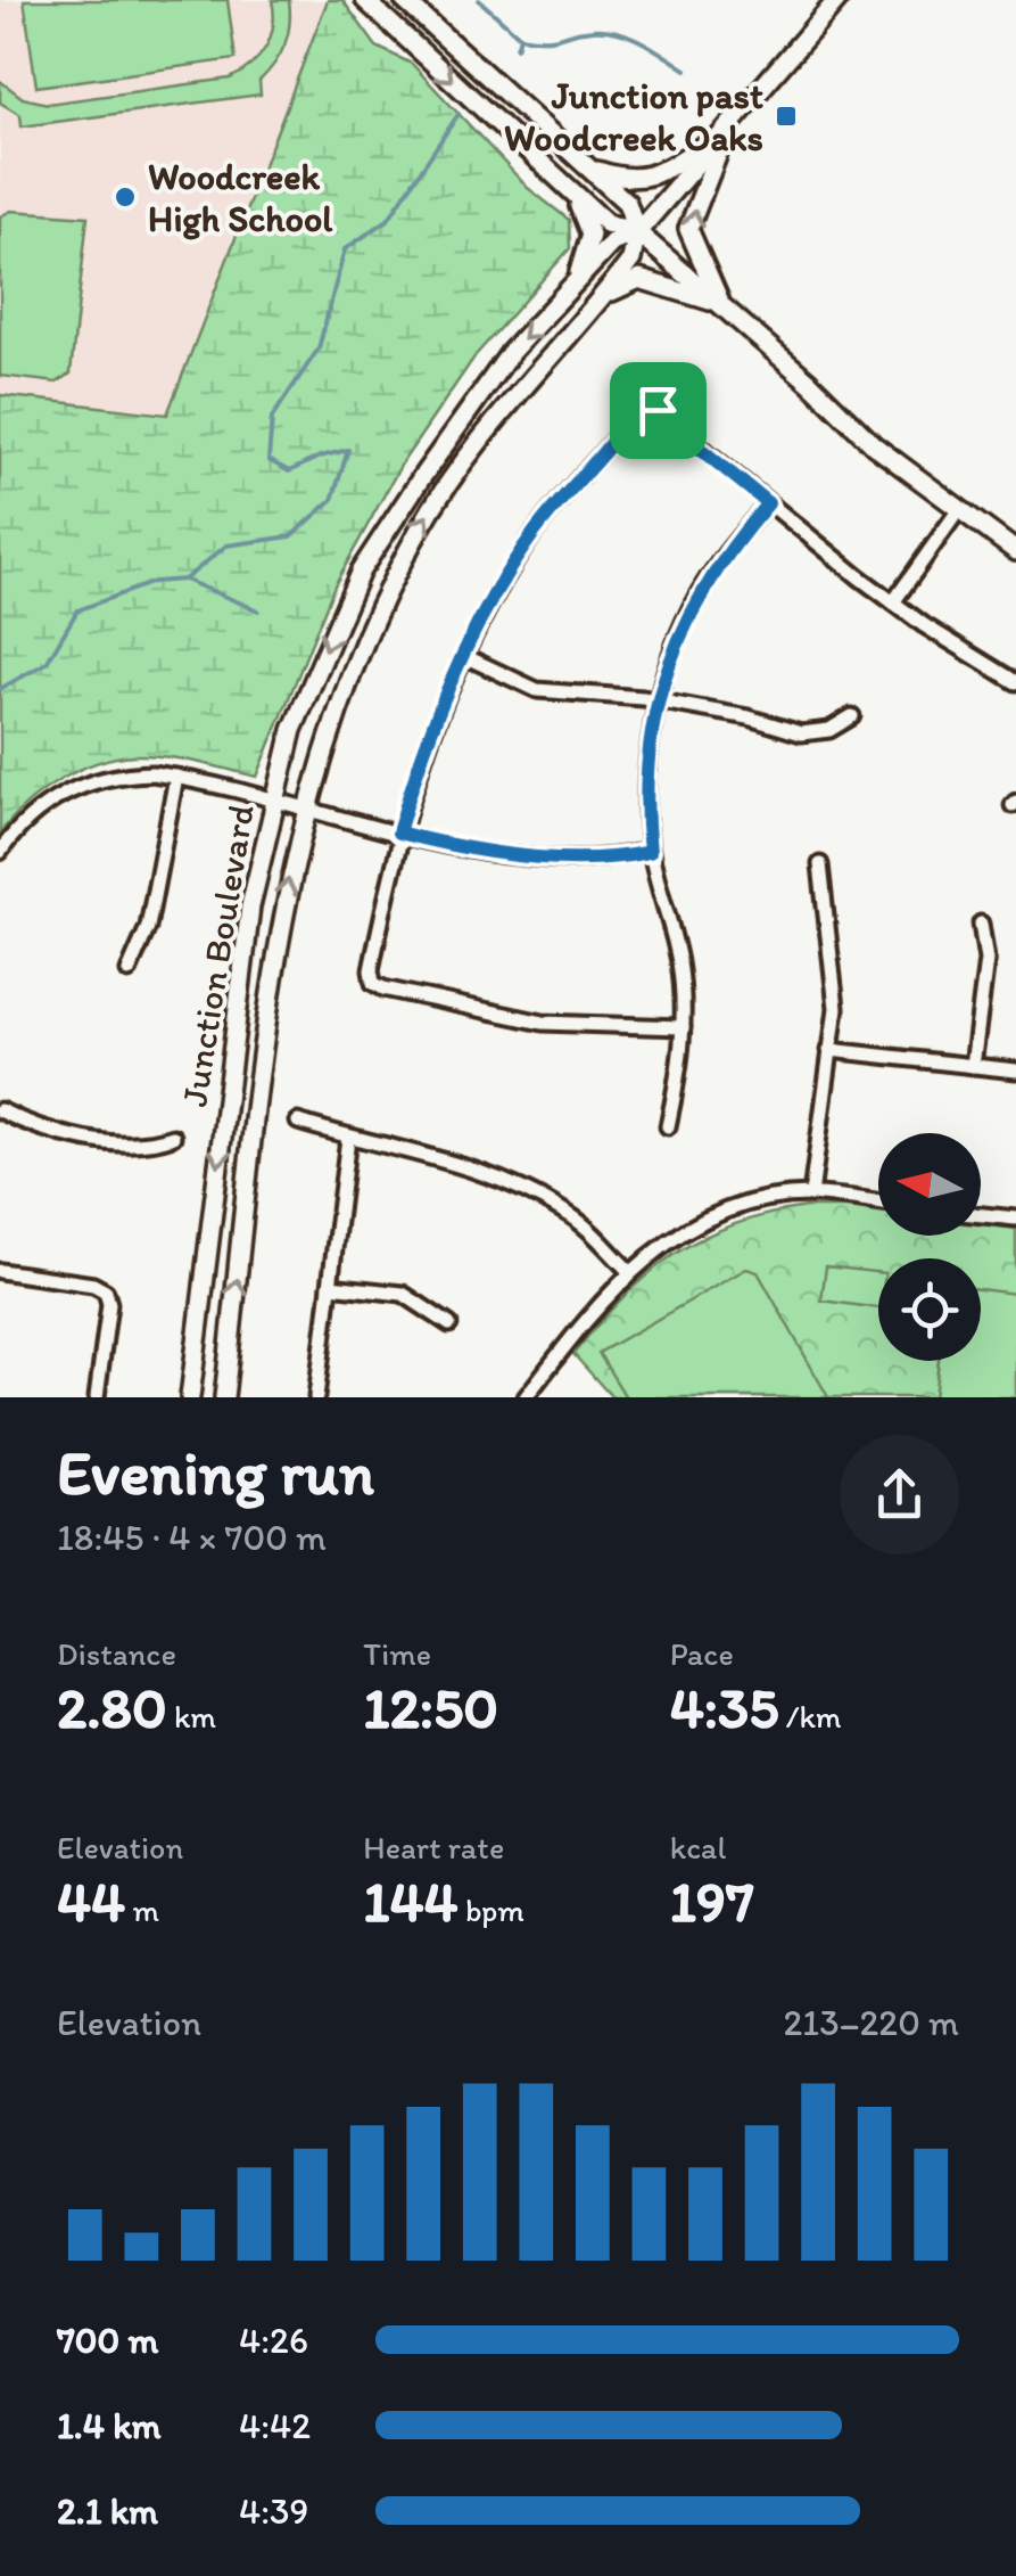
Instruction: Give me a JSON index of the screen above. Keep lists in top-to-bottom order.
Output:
{
  "streets": {
    "main road": ["Junction Boulevard"]
  },
  "places": {
    "transit": ["Junction past Woodcreek Oaks"],
    "other": ["Woodcreek High School"]
  },
  "north": "left",
  "page": {
    "heading": ["Evening run", "18:45 · 4 × 700 m"],
    "stats": [
      ["Distance", "2.80 km"],
      ["Time", "12:50"],
      ["Pace", "4:35 /km"],
      ["Elevation", "44 m"],
      ["Heart rate", "144 bpm"],
      ["kcal", "197"]
    ],
    "chart": ["Elevation", "213–220 m"],
    "list": [
      {
        "name": "700 m",
        "note": "4:26"
      },
      {
        "name": "1.4 km",
        "note": "4:42"
      },
      {
        "name": "2.1 km",
        "note": "4:39"
      }
    ]
  }
}
